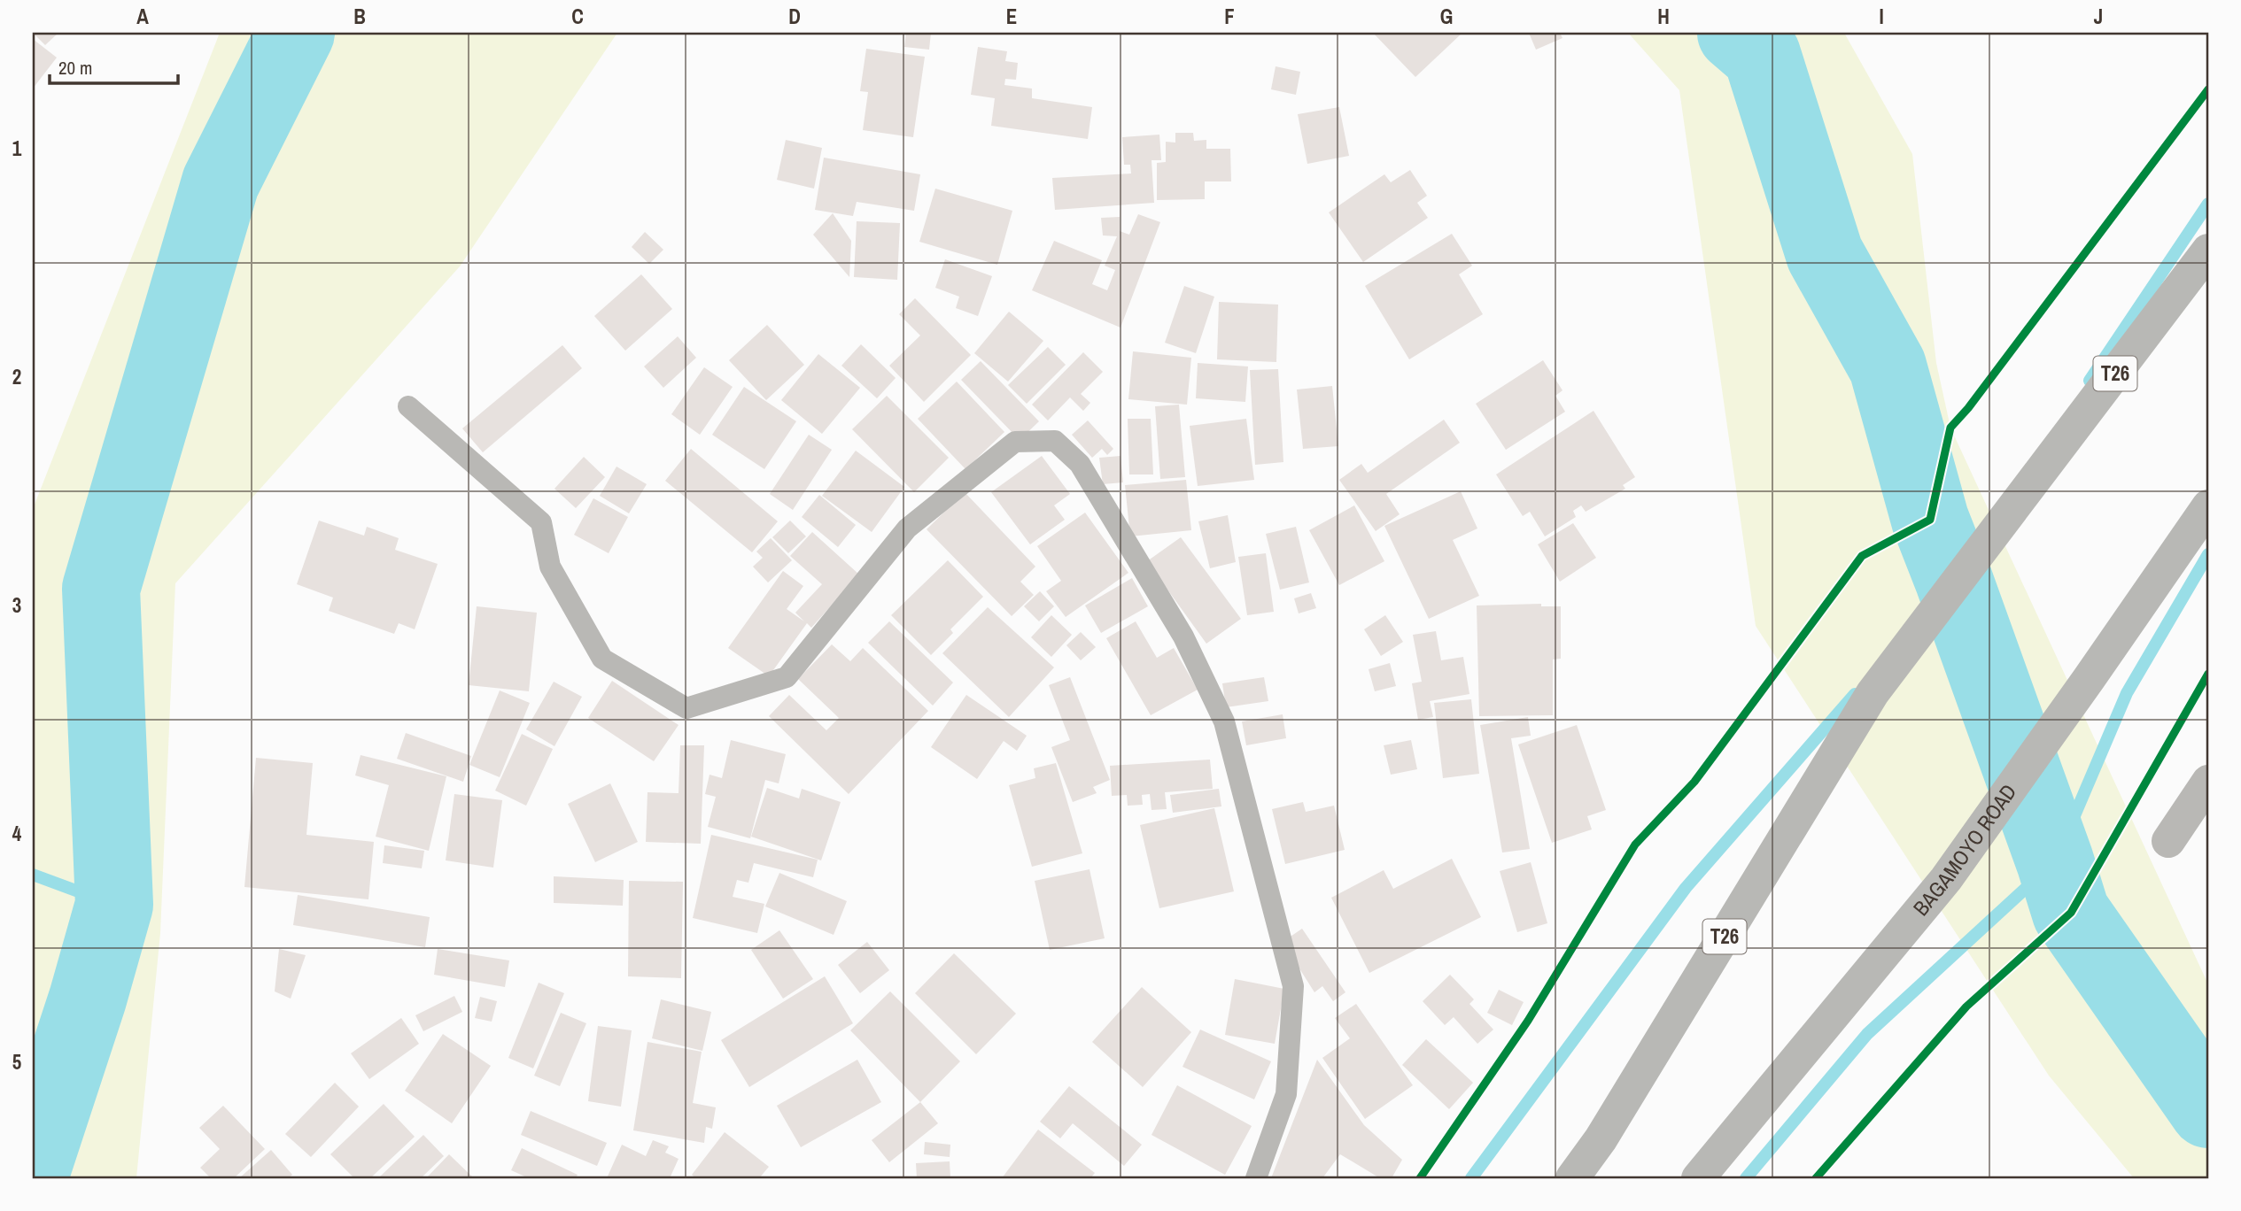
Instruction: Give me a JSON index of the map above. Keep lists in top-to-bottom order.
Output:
{
  "streets": {
    "highway": ["T26", "BAGAMOYO ROAD"]
  },
  "scale_bar": "20 m",
  "grid": {
    "columns": [
      "A",
      "B",
      "C",
      "D",
      "E",
      "F",
      "G",
      "H",
      "I",
      "J"
    ],
    "rows": [
      "1",
      "2",
      "3",
      "4",
      "5"
    ]
  }
}
